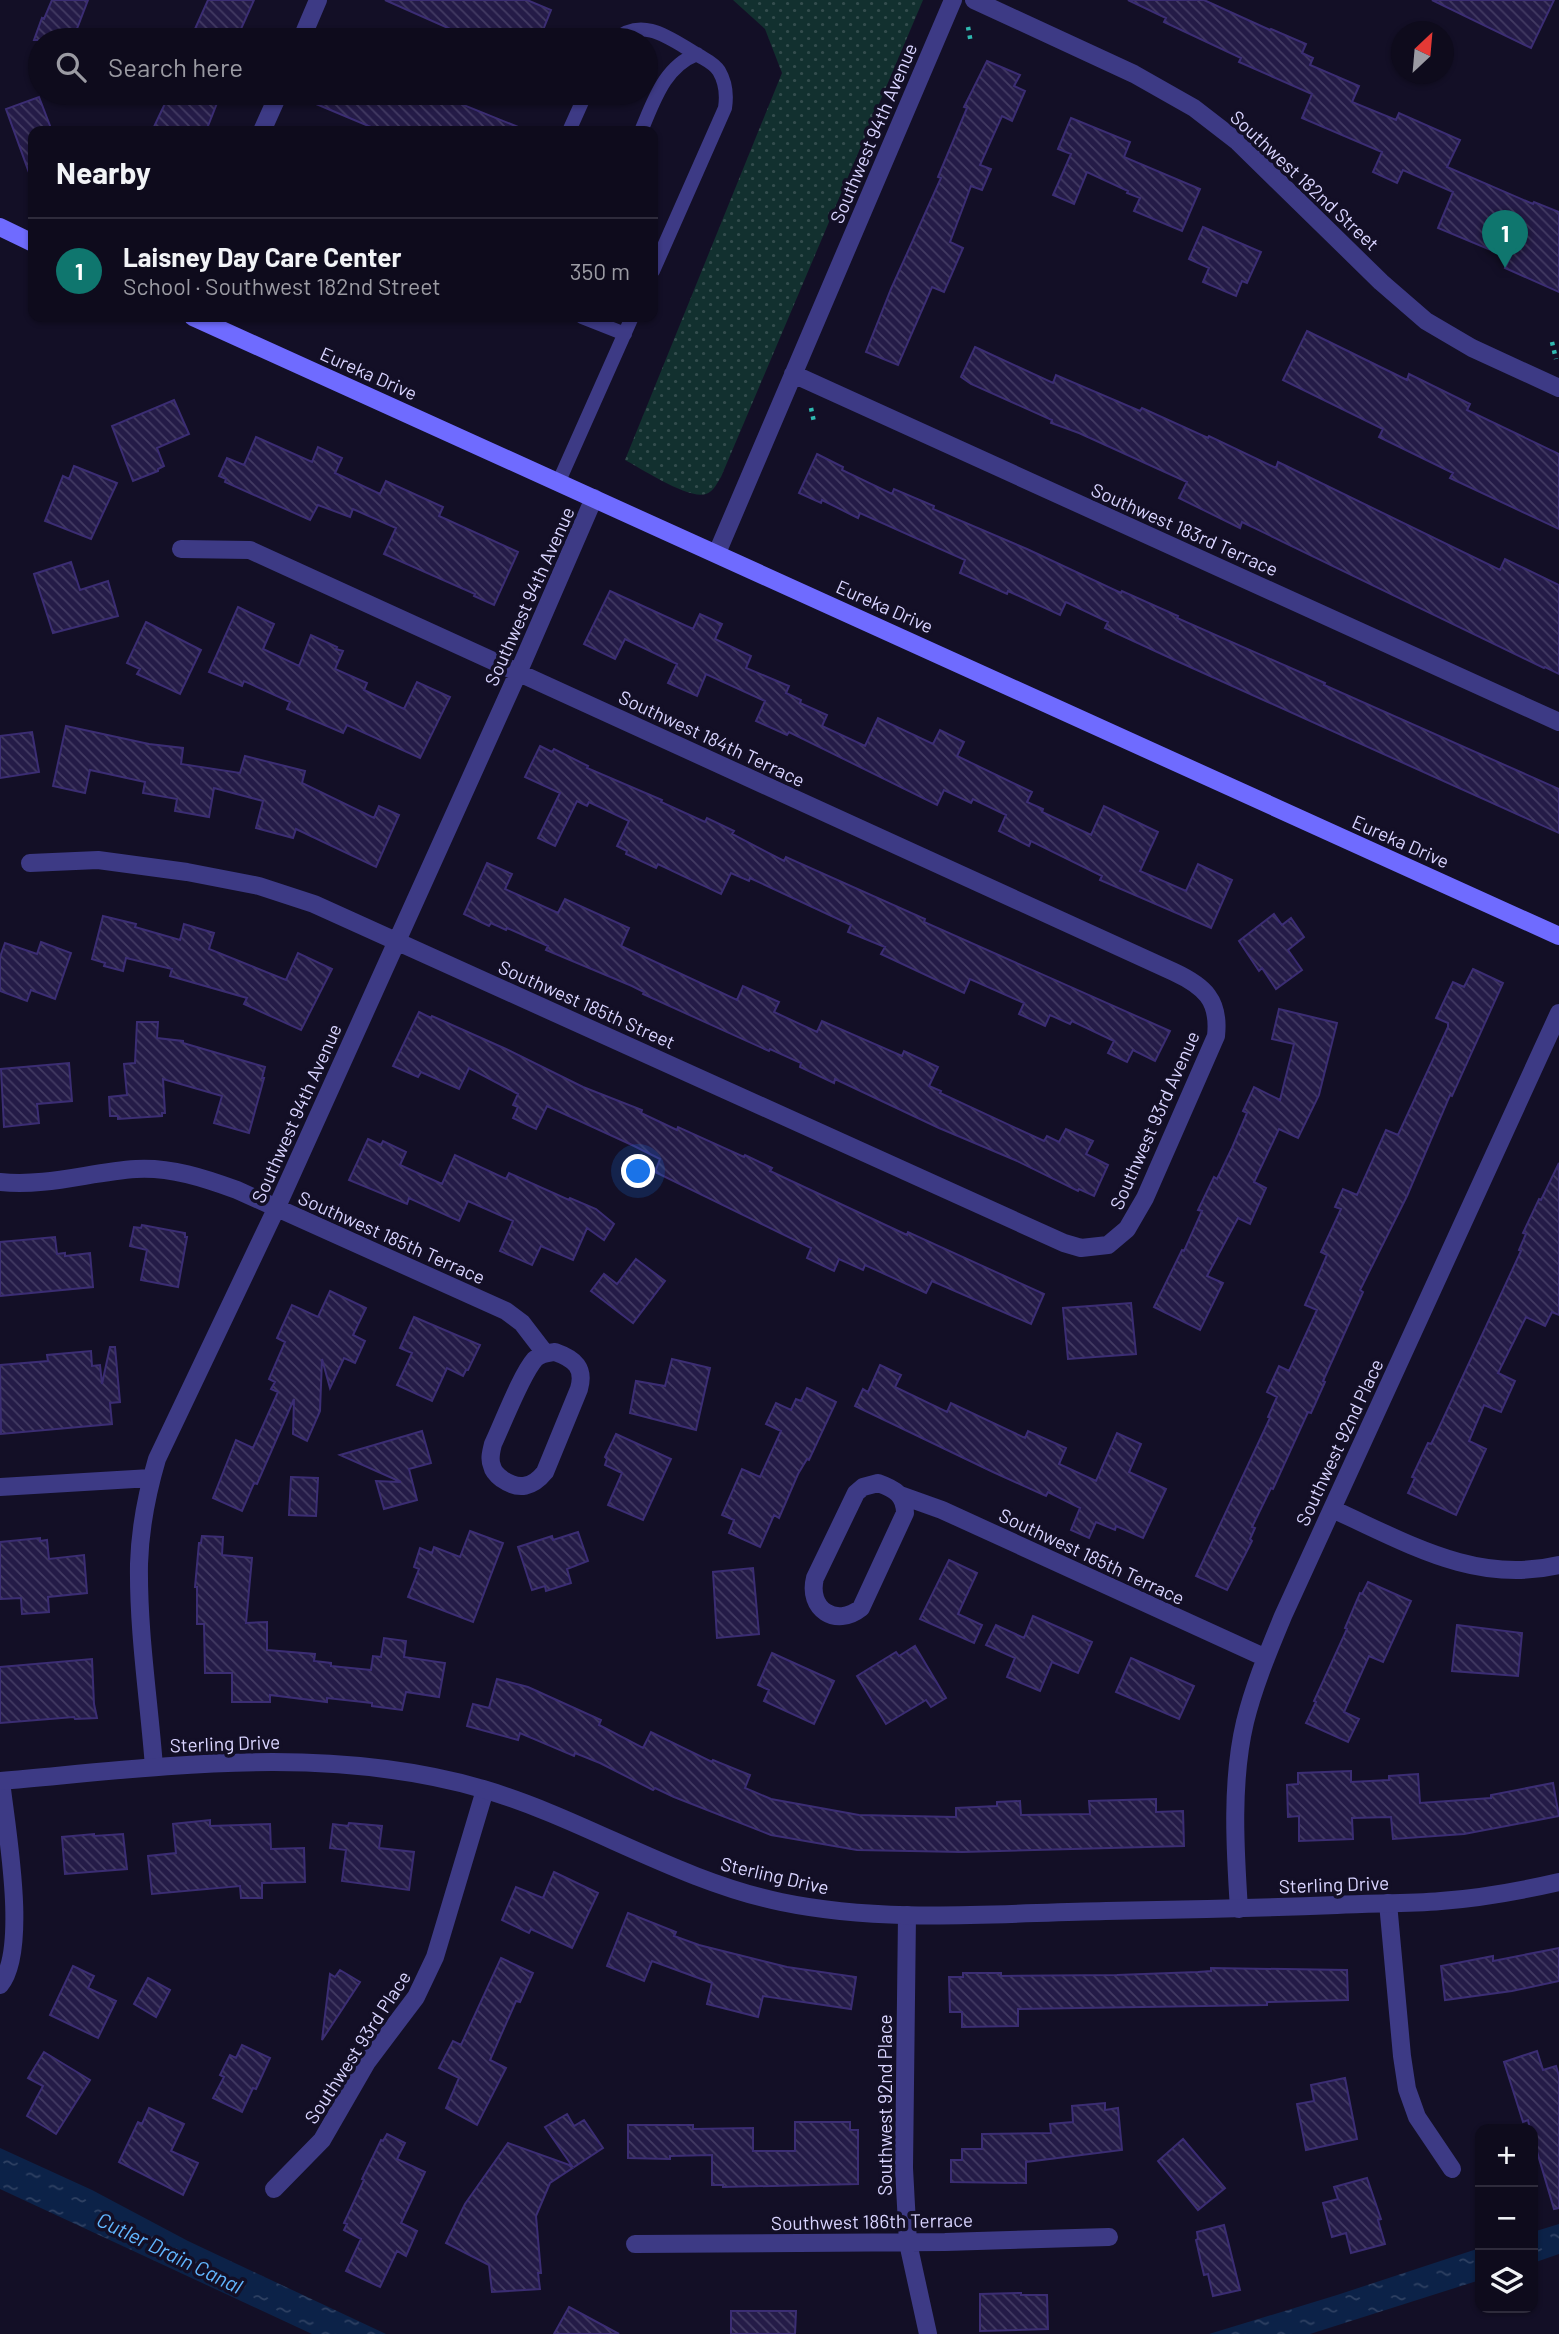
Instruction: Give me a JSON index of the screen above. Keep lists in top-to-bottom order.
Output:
{
  "streets": {
    "main road": ["Eureka Drive"],
    "street": [
      "Southwest 94th Avenue",
      "Southwest 182nd Street",
      "Southwest 183rd Terrace",
      "Southwest 184th Terrace",
      "Southwest 185th Street",
      "Southwest 93rd Avenue",
      "Southwest 185th Terrace",
      "Southwest 92nd Place",
      "Sterling Drive",
      "Southwest 93rd Place",
      "Southwest 186th Terrace"
    ]
  },
  "crossings": [
    ["Southwest 94th Avenue", "Eureka Drive"],
    ["Southwest 94th Avenue", "Southwest 183rd Terrace"],
    ["Southwest 94th Avenue", "Southwest 184th Terrace"],
    ["Southwest 94th Avenue", "Southwest 185th Street"],
    ["Southwest 94th Avenue", "Southwest 185th Terrace"],
    ["Southwest 94th Avenue", "Sterling Drive"],
    ["Southwest 184th Terrace", "Southwest 93rd Avenue"],
    ["Southwest 185th Street", "Southwest 93rd Avenue"],
    ["Southwest 185th Terrace", "Southwest 92nd Place"],
    ["Southwest 92nd Place", "Sterling Drive"],
    ["Southwest 92nd Place", "Southwest 186th Terrace"],
    ["Sterling Drive", "Southwest 93rd Place"]
  ],
  "water": ["Cutler Drain Canal"],
  "north": "top right",
  "page": {
    "search": "Search here",
    "heading": "Nearby",
    "pins": "1",
    "list": [
      {
        "mark": "1",
        "name": "Laisney Day Care Center",
        "note": "School · Southwest 182nd Street",
        "value": "350 m"
      }
    ],
    "map_buttons": ["+", "−"]
  }
}
